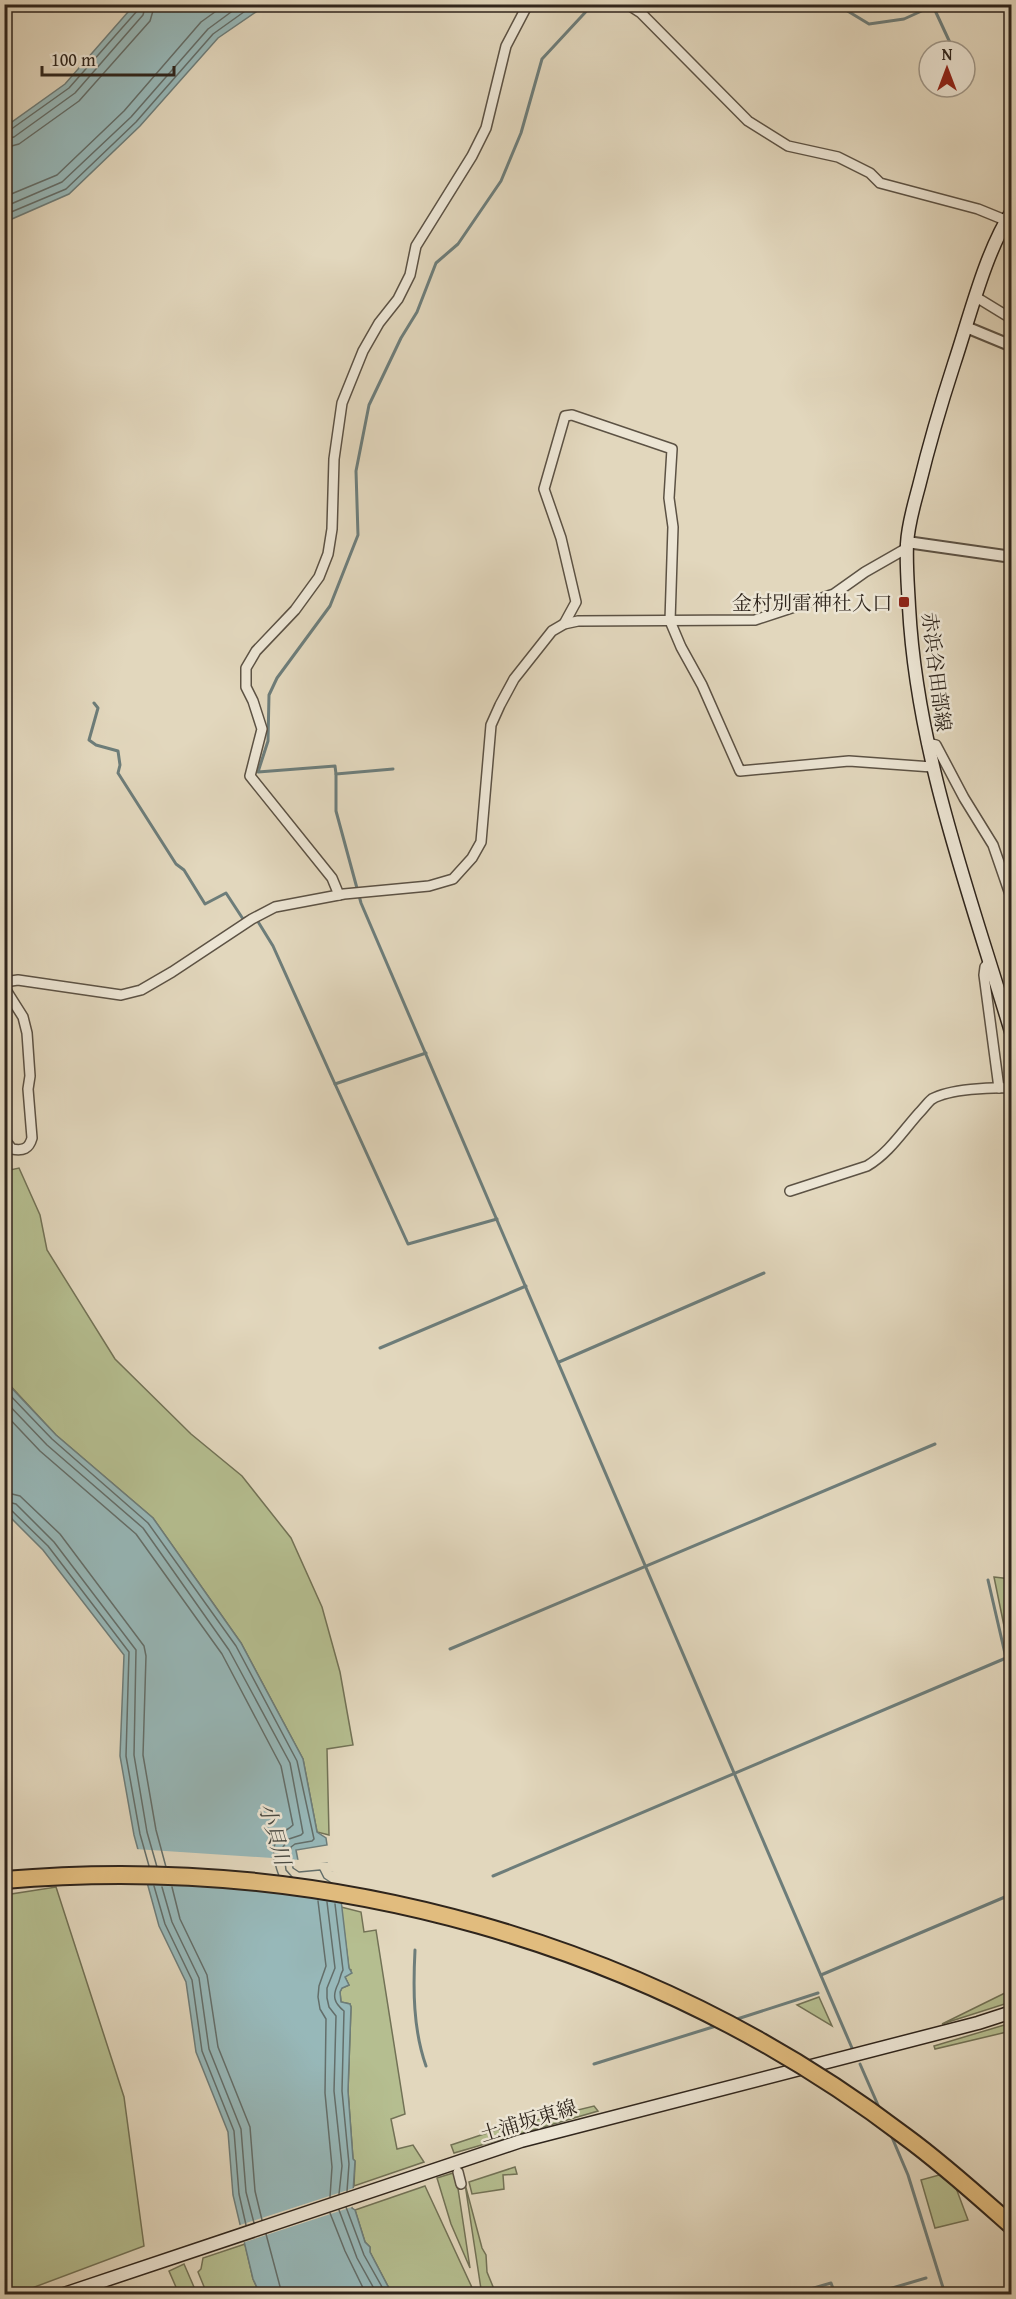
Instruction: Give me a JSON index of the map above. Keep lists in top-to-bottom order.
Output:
{
  "streets": {
    "main road": ["赤浜谷田部線", "土浦坂東線"]
  },
  "water": ["小貝川"],
  "places": {
    "transit": ["金村別雷神社入口"]
  },
  "scale_bar": "100 m",
  "north": "top"
}
